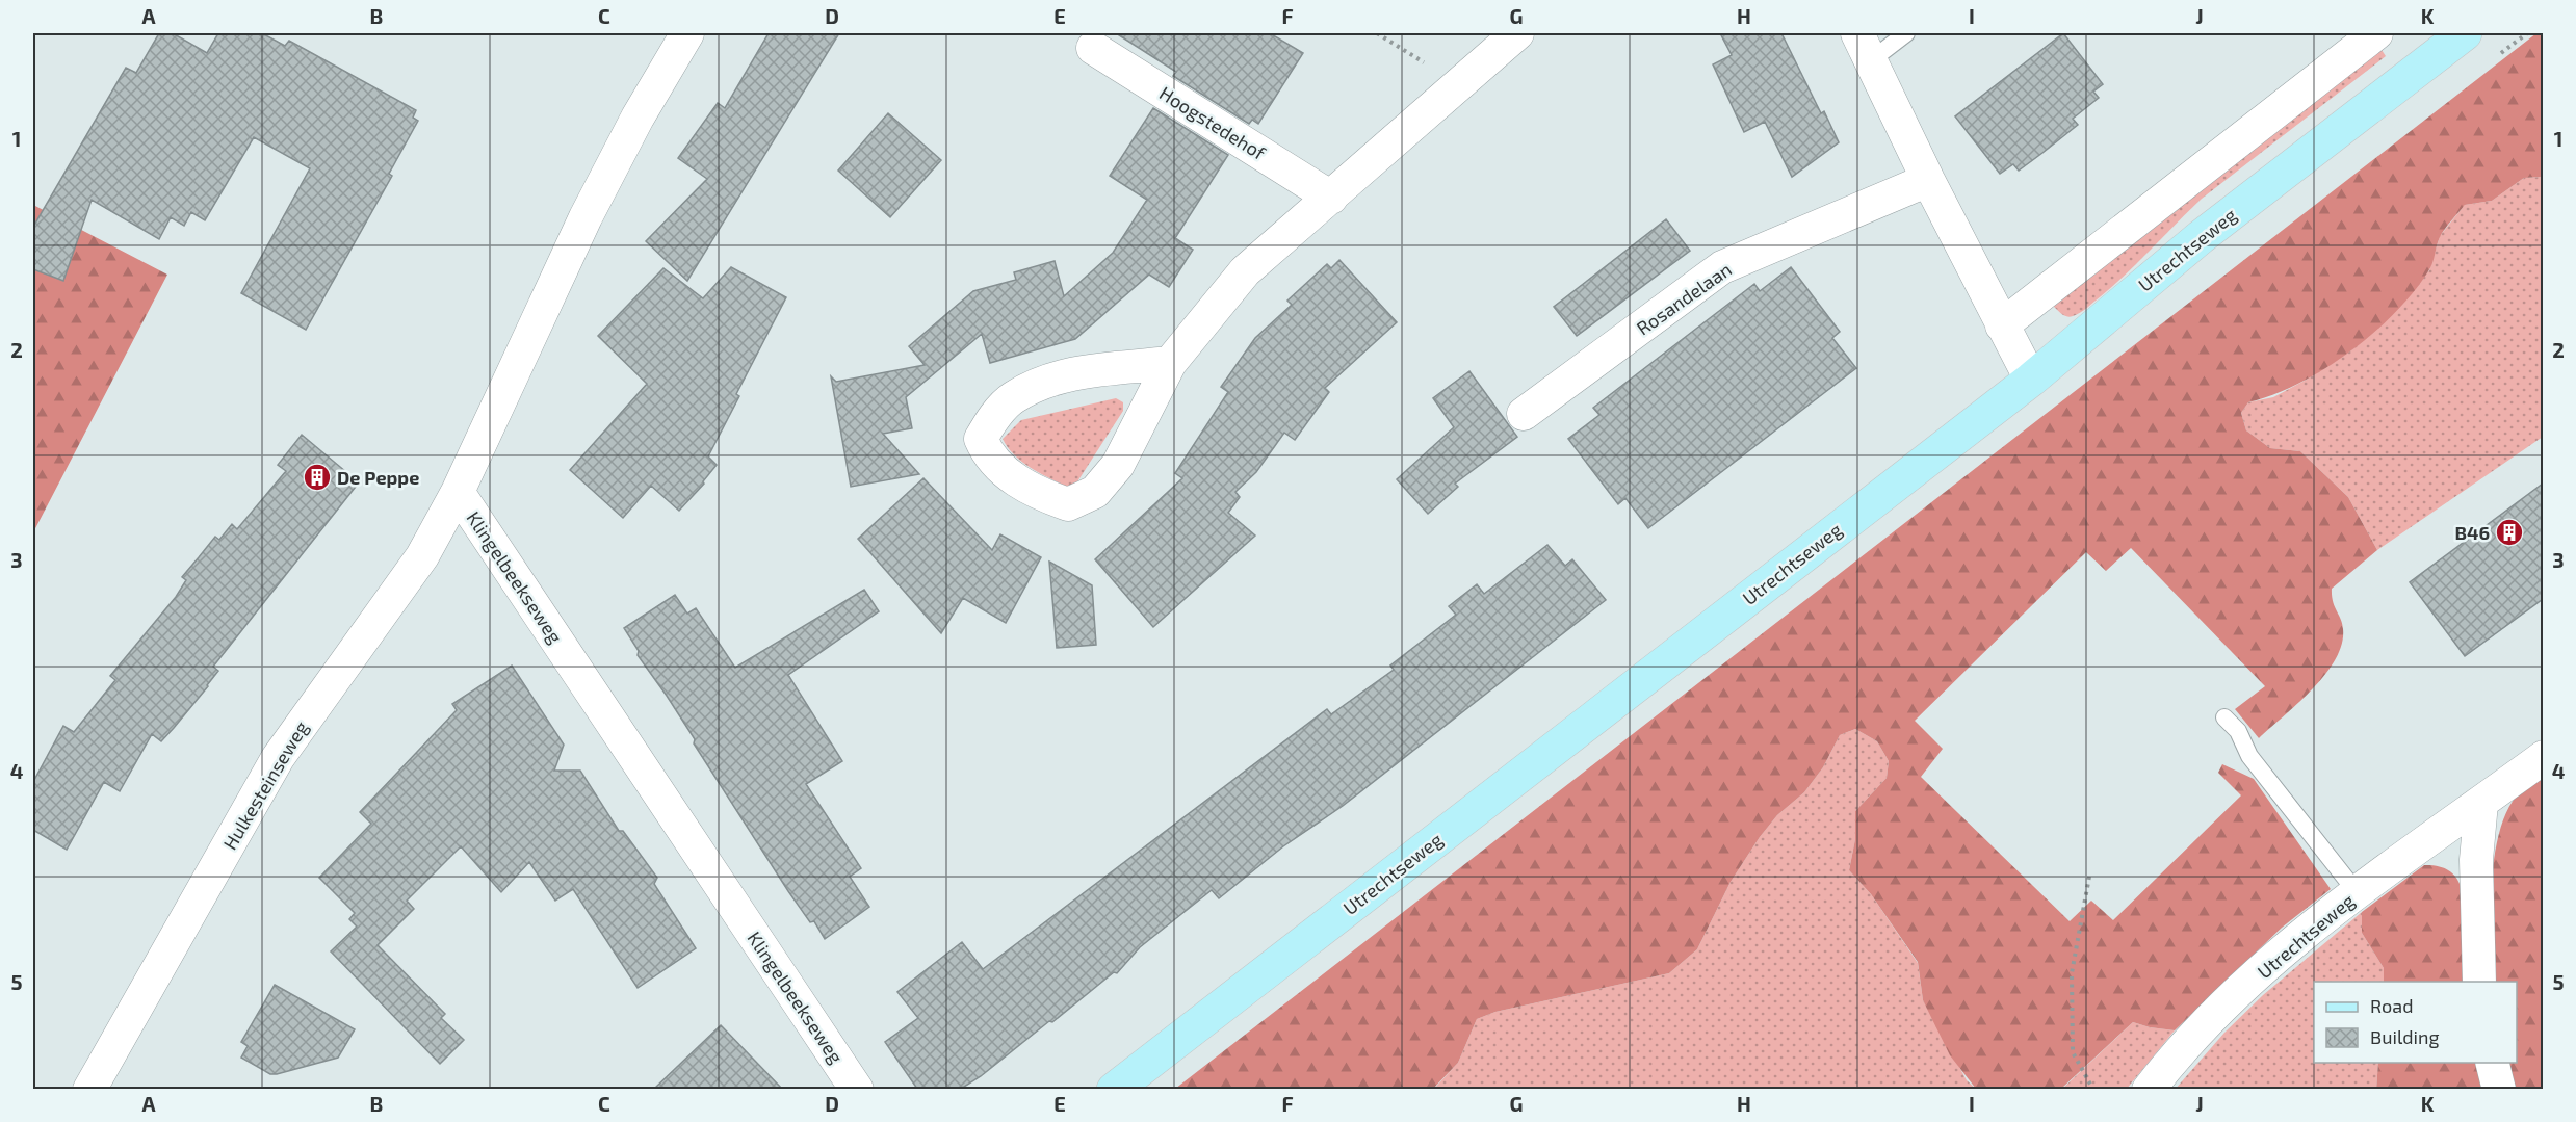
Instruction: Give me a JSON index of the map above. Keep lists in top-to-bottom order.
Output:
{
  "streets": {
    "main road": ["Utrechtseweg"],
    "street": [
      "Hoogstedehof",
      "Rosandelaan",
      "Klingelbeekseweg",
      "Hulkesteinseweg"
    ]
  },
  "crossings": [
    ["Klingelbeekseweg", "Hulkesteinseweg"]
  ],
  "places": {
    "building": ["De Peppe", "B46"]
  },
  "legend": ["Road", "Building"],
  "grid": {
    "columns": [
      "A",
      "B",
      "C",
      "D",
      "E",
      "F",
      "G",
      "H",
      "I",
      "J",
      "K"
    ],
    "rows": [
      "1",
      "2",
      "3",
      "4",
      "5"
    ]
  }
}
